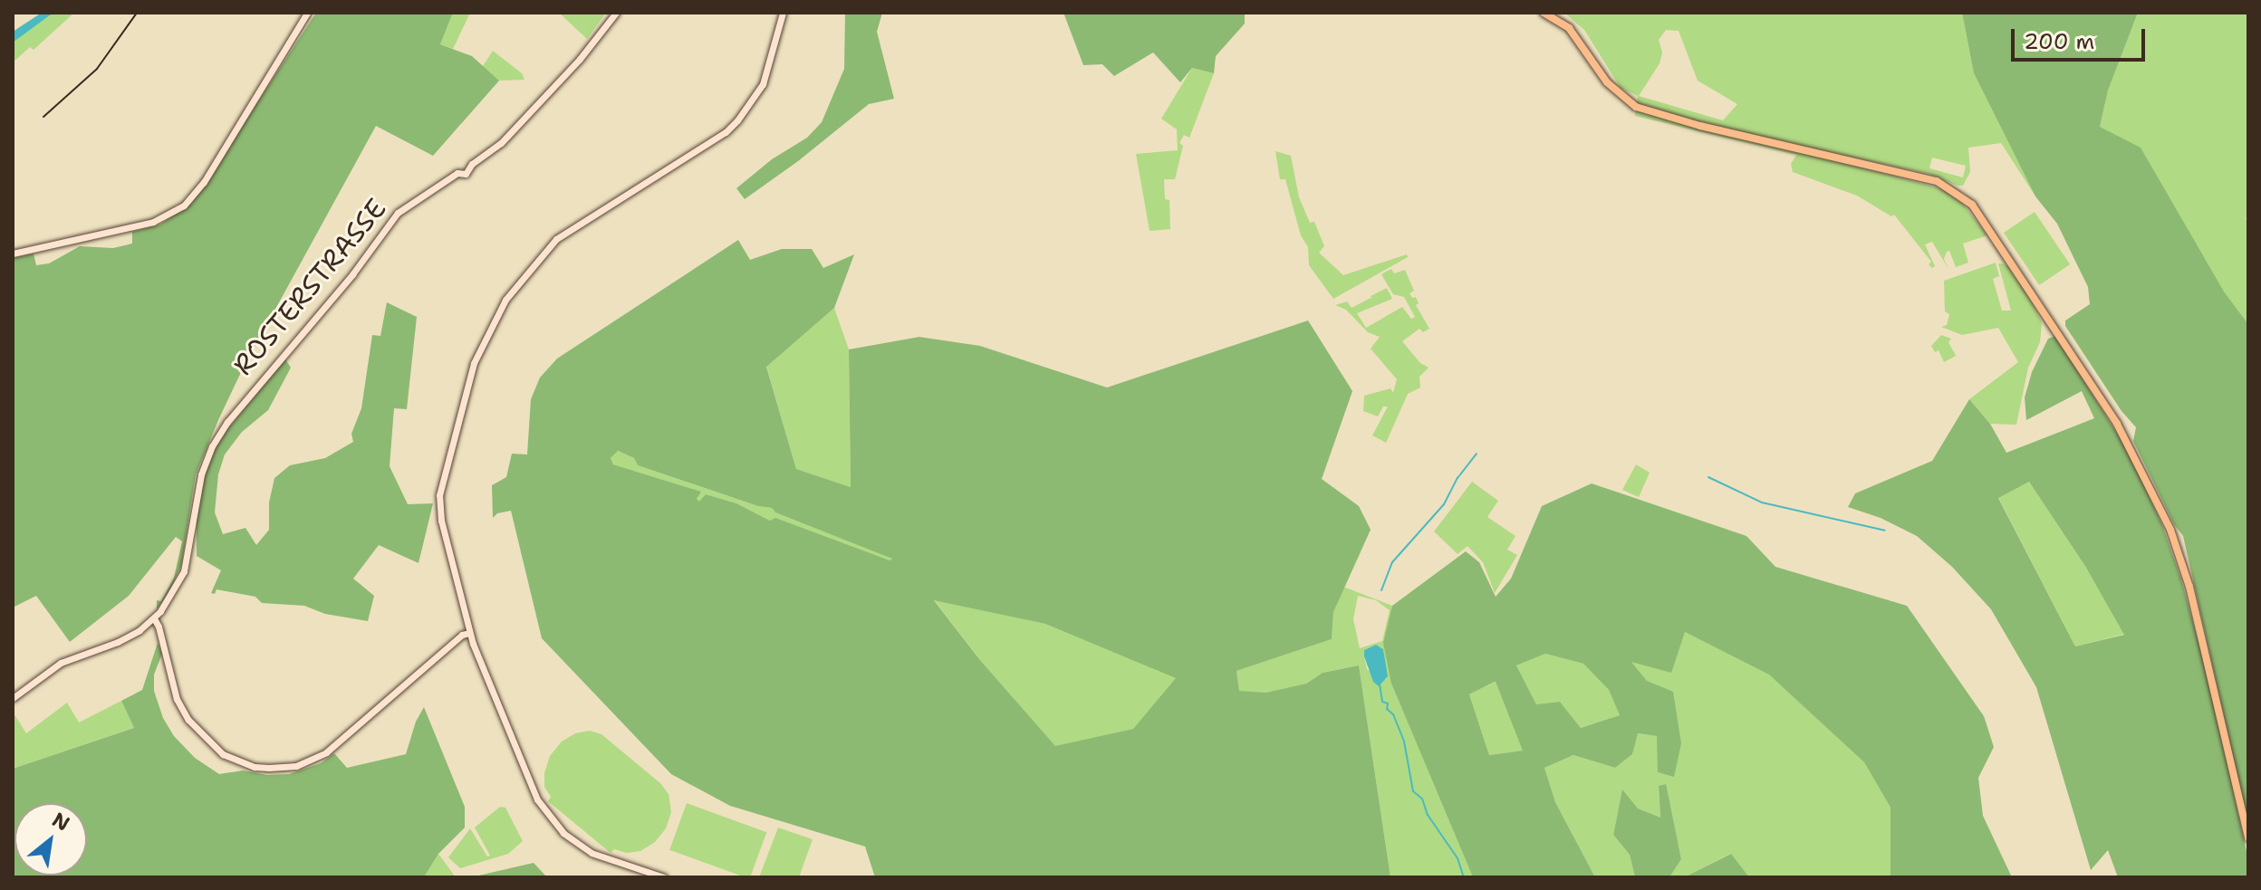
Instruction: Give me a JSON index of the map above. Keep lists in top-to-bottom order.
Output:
{
  "streets": {
    "main road": ["ROSTERSTRASSE"]
  },
  "scale_bar": "200 m",
  "north": "top right"
}
